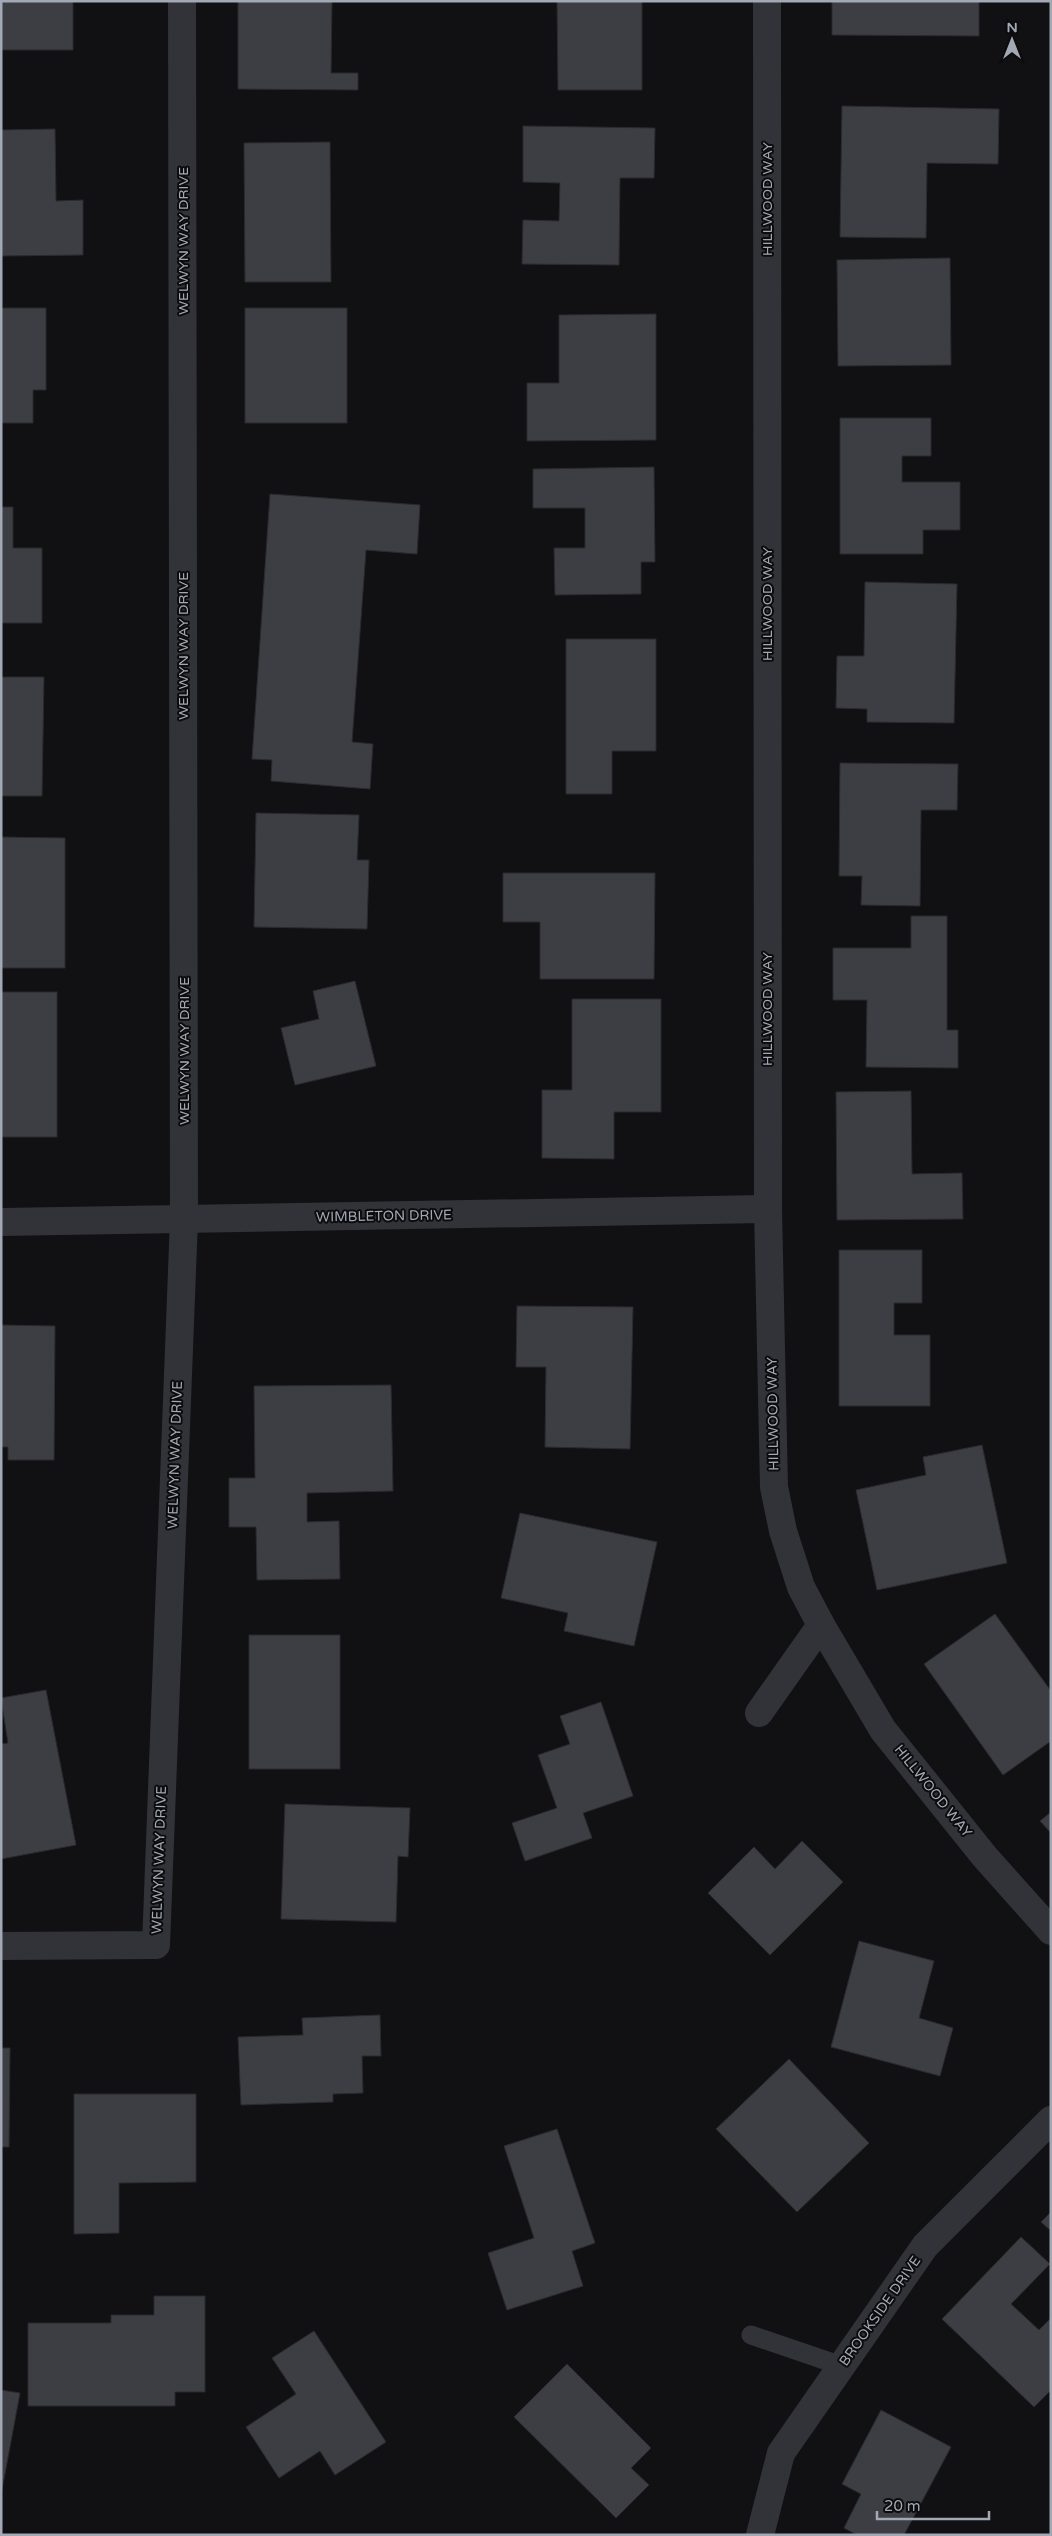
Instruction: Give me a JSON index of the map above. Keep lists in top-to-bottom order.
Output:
{
  "streets": {
    "street": [
      "HILLWOOD WAY",
      "WELWYN WAY DRIVE",
      "WIMBLETON DRIVE",
      "BROOKSIDE DRIVE"
    ]
  },
  "crossings": [
    ["HILLWOOD WAY", "WIMBLETON DRIVE"],
    ["WELWYN WAY DRIVE", "WIMBLETON DRIVE"]
  ],
  "scale_bar": "20 m",
  "north": "top"
}
